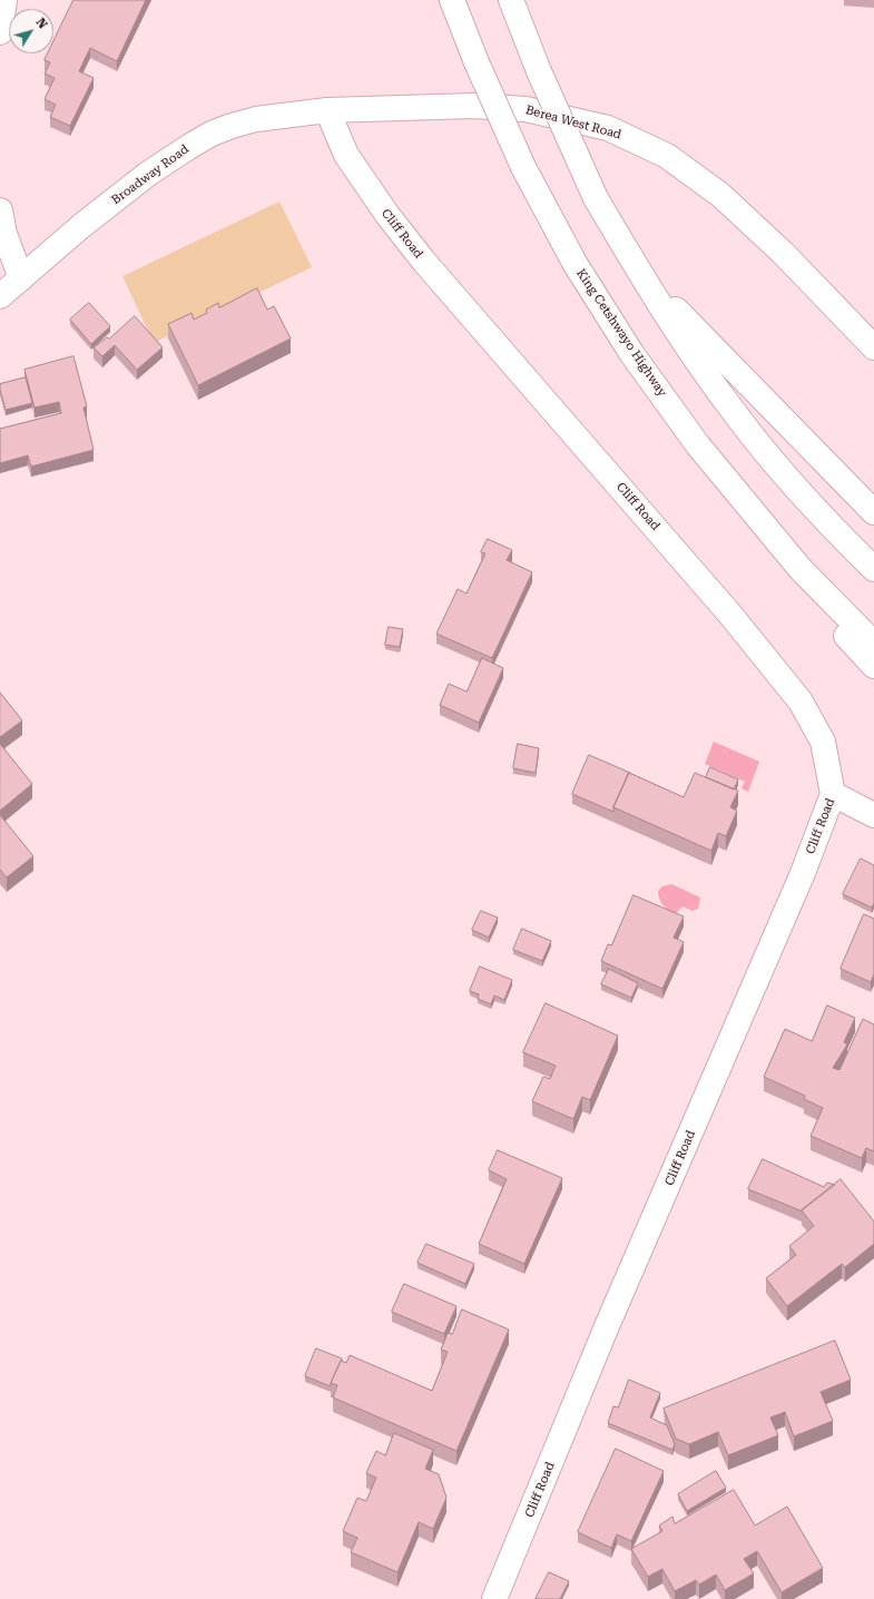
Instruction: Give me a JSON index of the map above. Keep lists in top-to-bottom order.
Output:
{
  "streets": {
    "main road": [
      "Berea West Road",
      "Broadway Road",
      "Cliff Road",
      "King Cetshwayo Highway"
    ]
  },
  "crossings": [
    ["Berea West Road", "Broadway Road"],
    ["Berea West Road", "Cliff Road"],
    ["Broadway Road", "Cliff Road"]
  ],
  "north": "top right"
}
